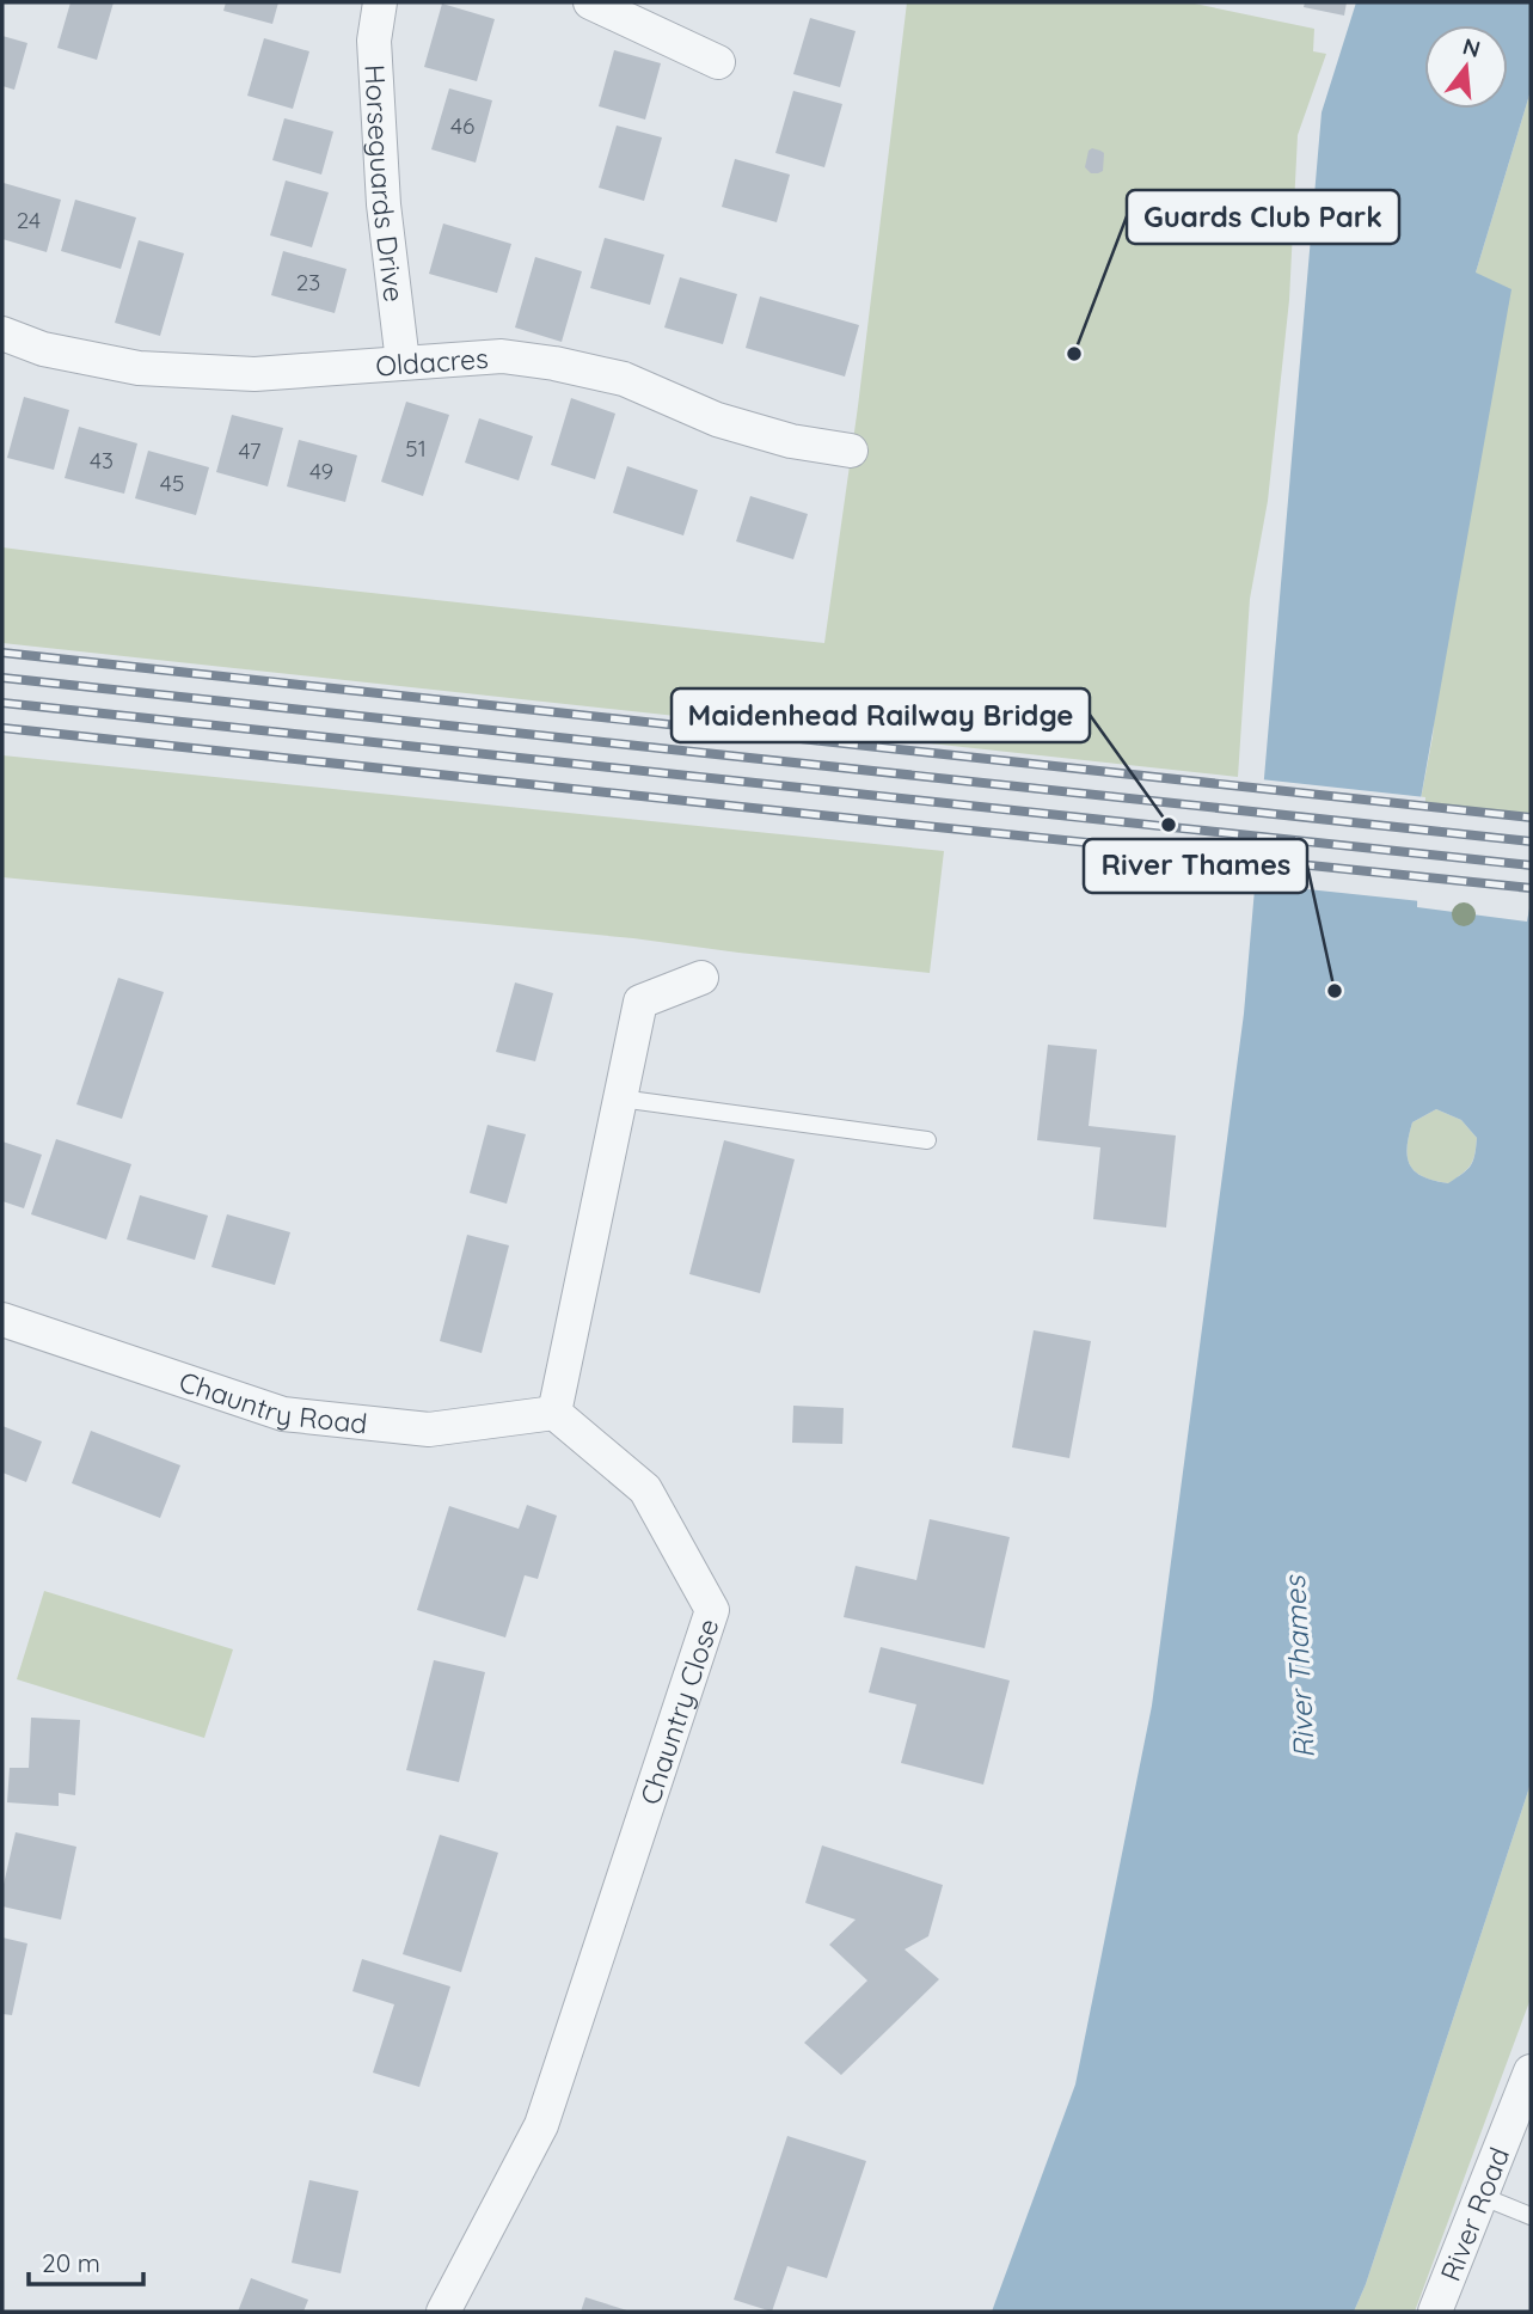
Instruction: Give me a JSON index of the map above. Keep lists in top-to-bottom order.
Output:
{
  "streets": {
    "street": [
      "Horseguards Drive",
      "Oldacres",
      "Chauntry Road",
      "Chauntry Close",
      "River Road"
    ]
  },
  "crossings": [
    ["Horseguards Drive", "Oldacres"],
    ["Chauntry Road", "Chauntry Close"]
  ],
  "water": ["River Thames"],
  "places": ["Guards Club Park", "Maidenhead Railway Bridge", "River Thames"],
  "house_numbers": [
    "46",
    "24",
    "23",
    "51",
    "47",
    "43",
    "49",
    "45"
  ],
  "scale_bar": "20 m",
  "north": "top"
}
